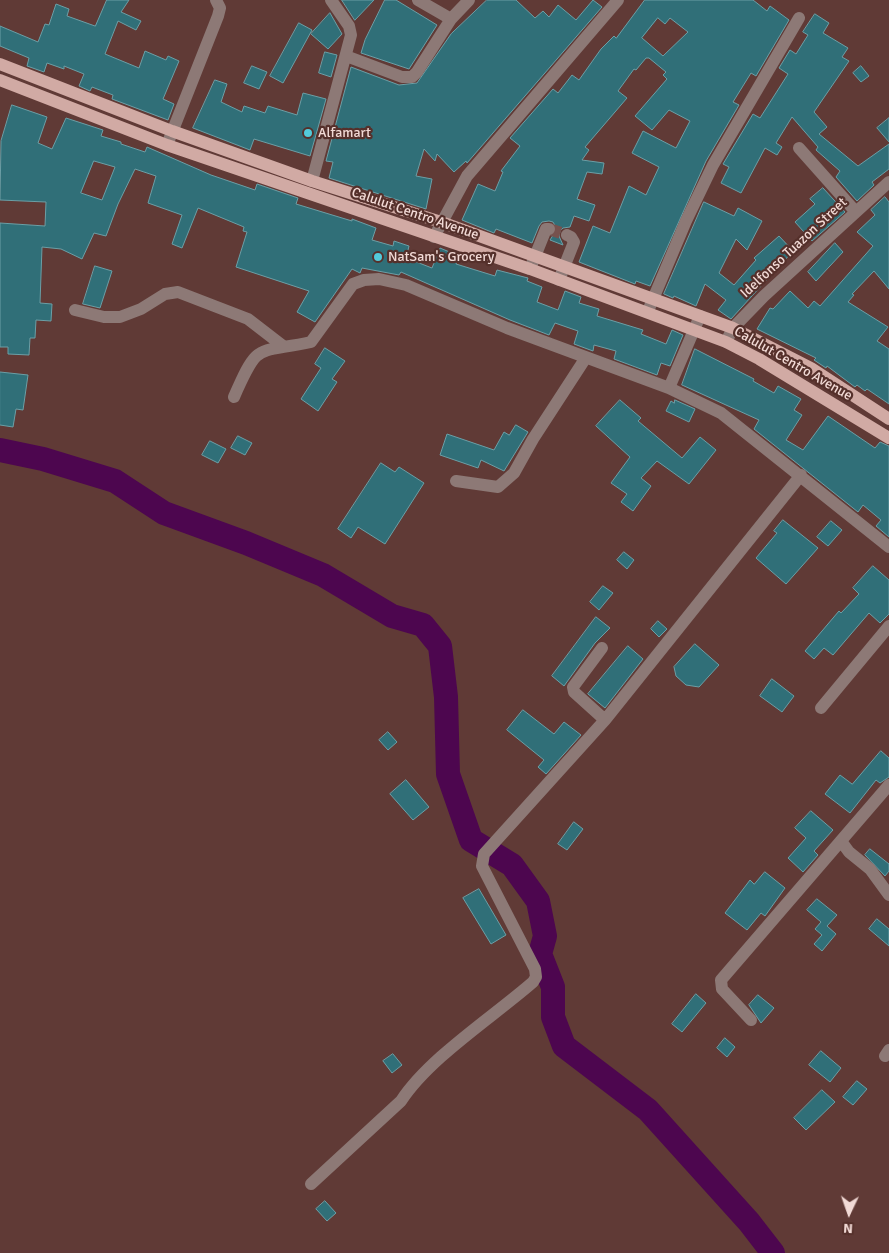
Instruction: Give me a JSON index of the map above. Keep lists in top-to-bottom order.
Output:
{
  "streets": {
    "main road": ["Calulut Centro Avenue"],
    "street": ["Idelfonso Tuazon Street"]
  },
  "crossings": [
    ["Calulut Centro Avenue", "Idelfonso Tuazon Street"]
  ],
  "places": ["Alfamart", "NatSam's Grocery"],
  "north": "bottom"
}
